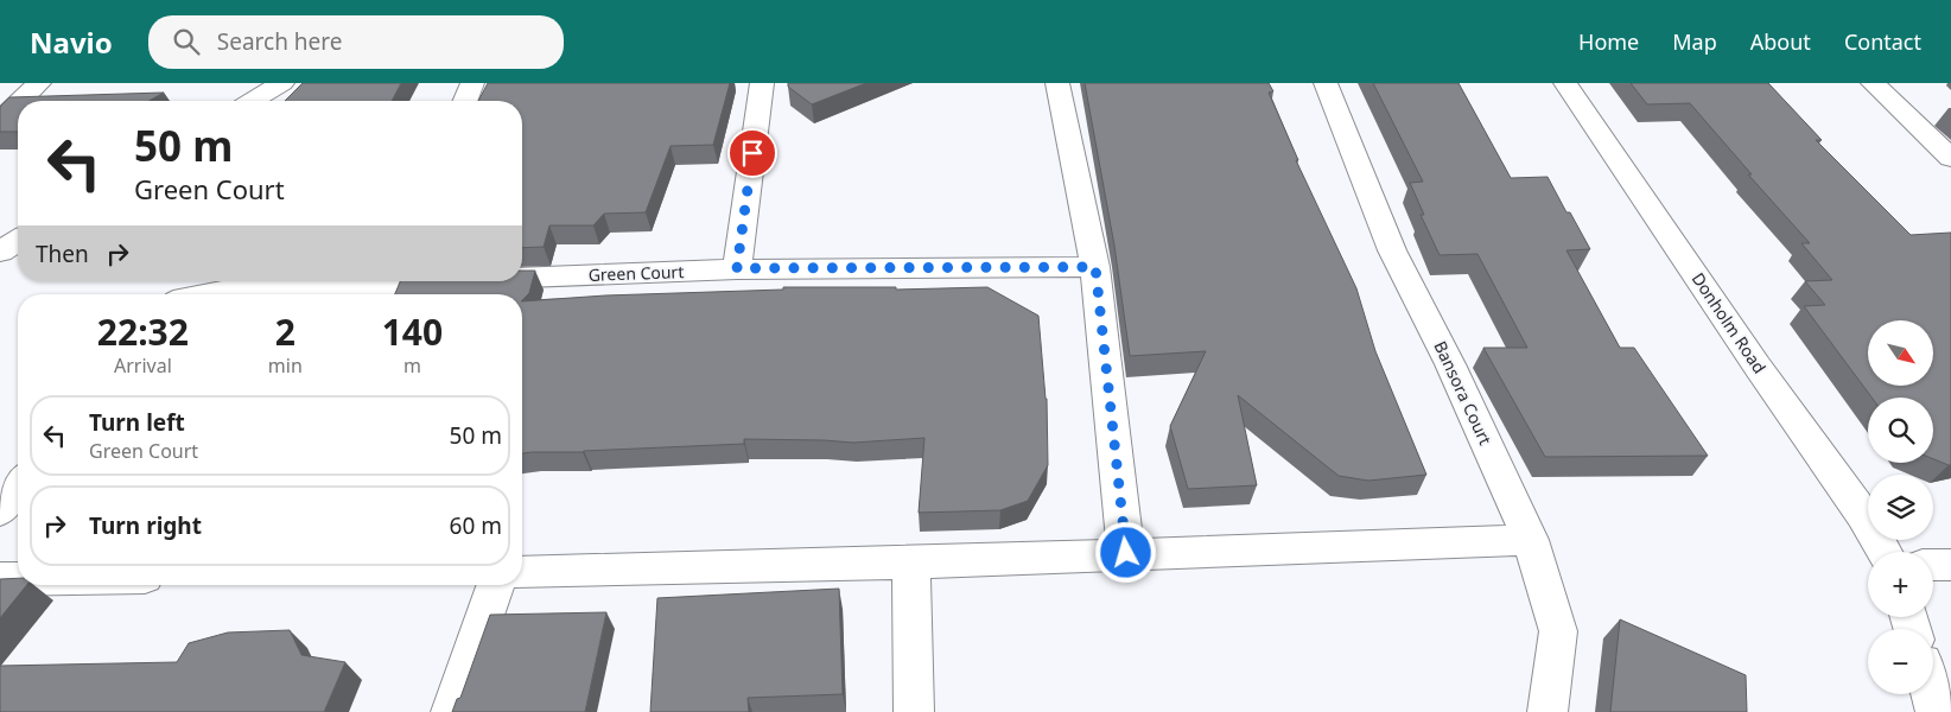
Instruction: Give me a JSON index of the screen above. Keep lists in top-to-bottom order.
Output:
{
  "streets": {
    "street": ["Green Court", "Donholm Road", "Bansora Court"]
  },
  "north": "bottom right",
  "page": {
    "header": "Navio",
    "search": "Search here",
    "nav": [
      "Home",
      "Map",
      "About",
      "Contact"
    ],
    "turn": ["50 m", "Green Court"],
    "then": "Then",
    "eta": [
      "22:32",
      "Arrival",
      "2",
      "min",
      "140",
      "m"
    ],
    "map_buttons": ["+", "−"],
    "list": [
      {
        "name": "Turn left",
        "note": "Green Court",
        "value": "50 m"
      },
      {
        "name": "Turn right",
        "value": "60 m"
      }
    ]
  }
}
